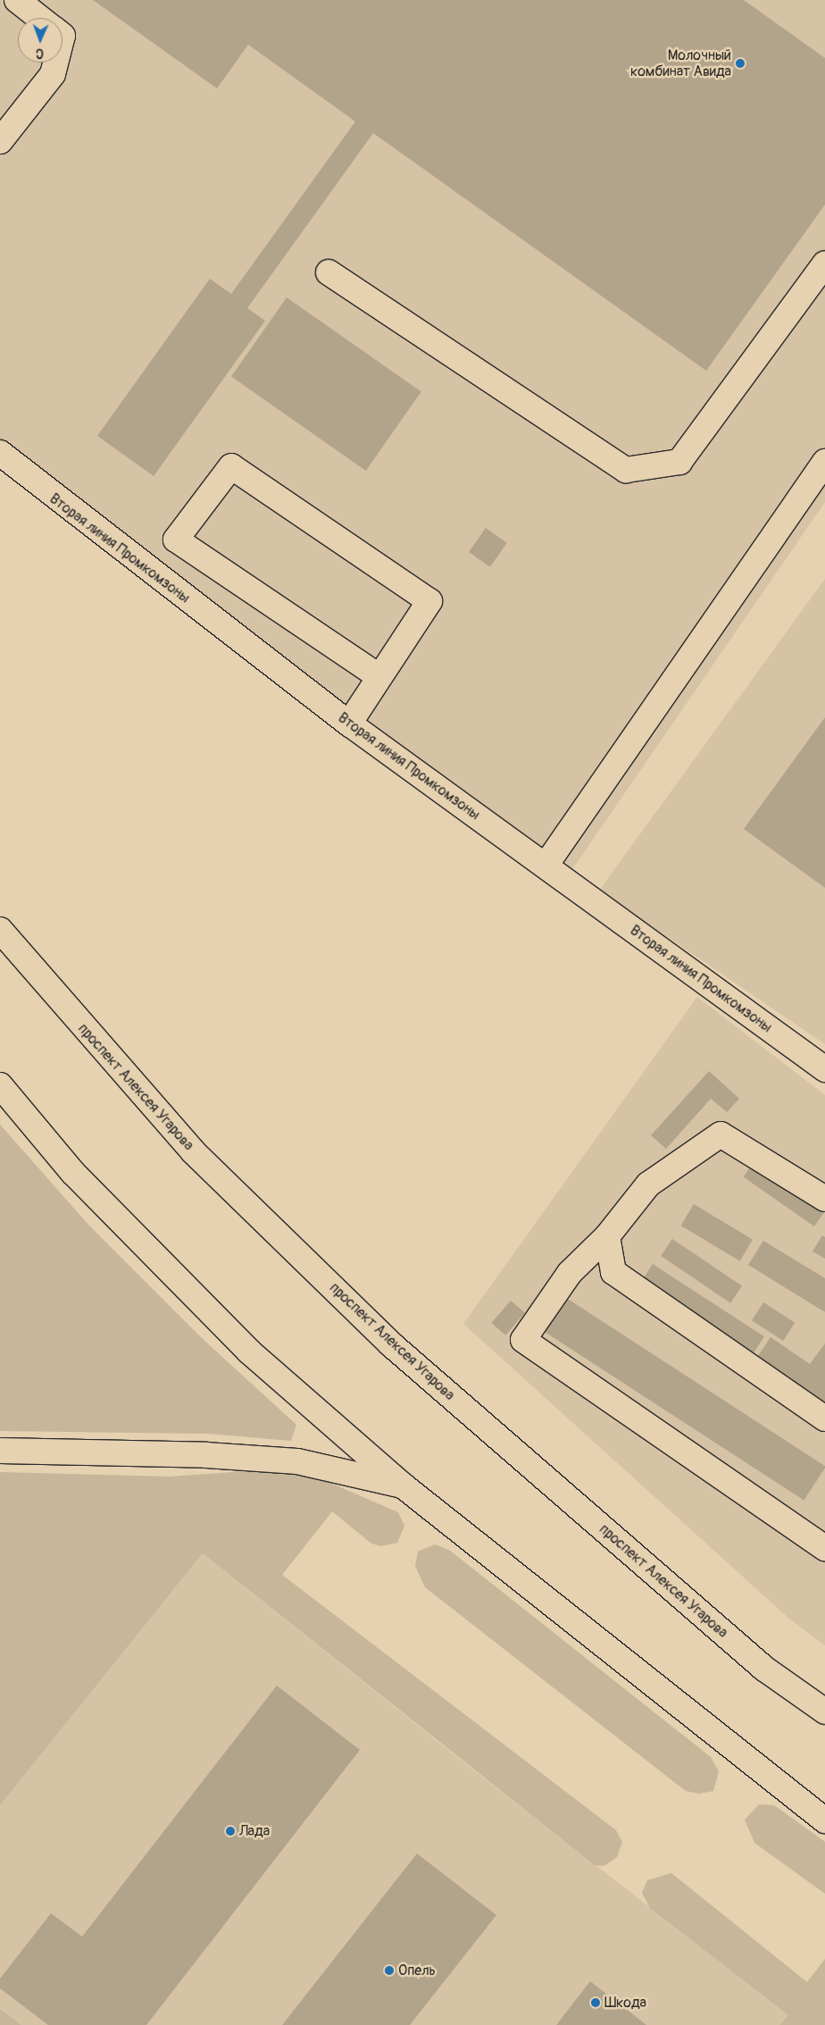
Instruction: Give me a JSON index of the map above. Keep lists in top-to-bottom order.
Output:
{
  "streets": {
    "main road": ["Вторая линия Промкомзоны", "проспект Алексея Угарова"]
  },
  "places": [
    "Молочный комбинат Авида",
    "Лада",
    "Опель",
    "Шкода"
  ],
  "north": "bottom"
}
